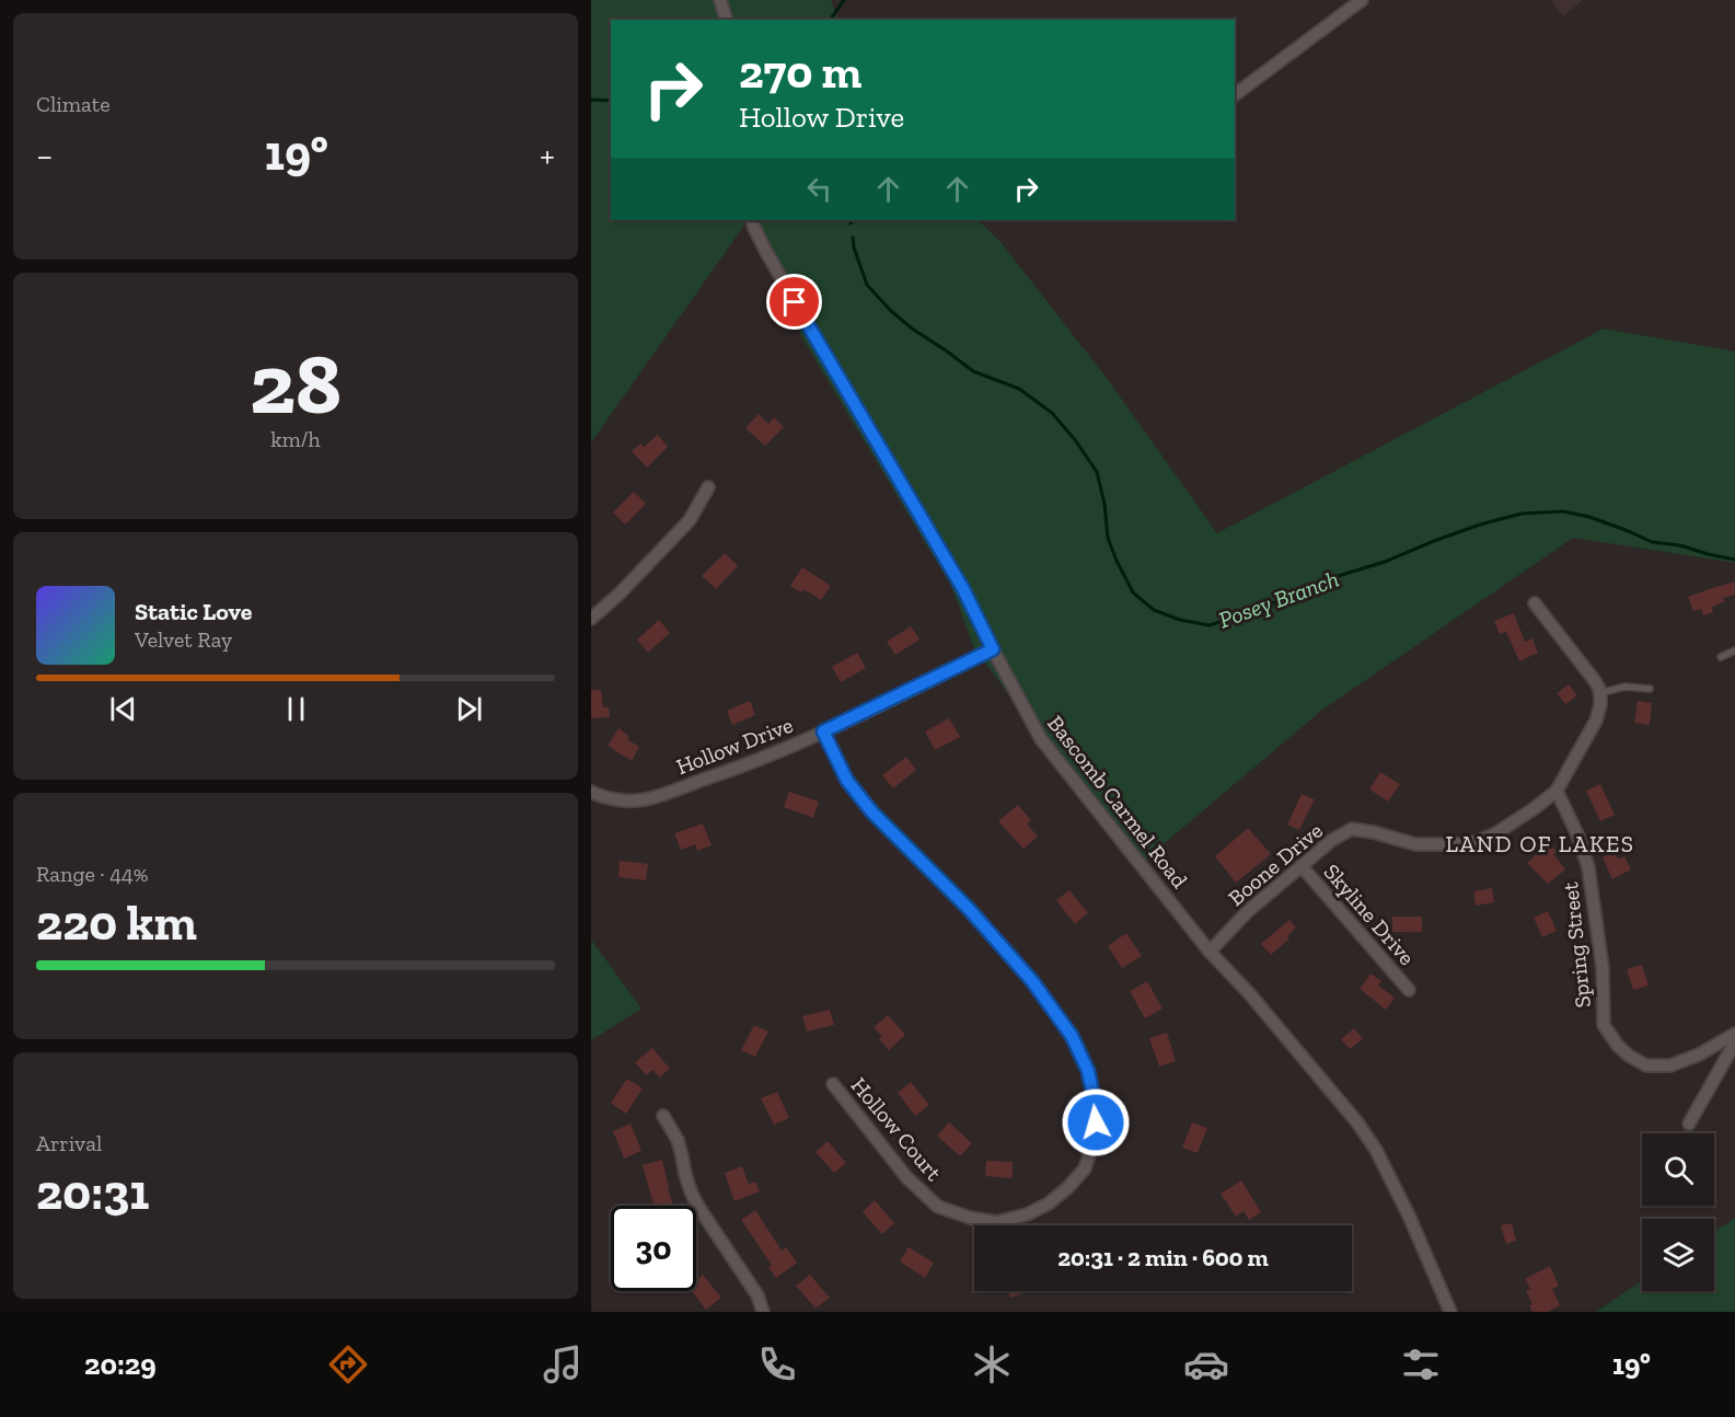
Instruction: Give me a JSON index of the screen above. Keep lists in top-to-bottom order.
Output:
{
  "streets": {
    "street": [
      "Hollow Drive",
      "Bascomb Carmel Road",
      "Boone Drive",
      "Skyline Drive",
      "Spring Street",
      "Hollow Court"
    ]
  },
  "crossings": [
    ["Hollow Drive", "Bascomb Carmel Road"],
    ["Hollow Drive", "Hollow Court"],
    ["Bascomb Carmel Road", "Boone Drive"],
    ["Boone Drive", "Skyline Drive"],
    ["Boone Drive", "Spring Street"]
  ],
  "districts": ["LAND OF LAKES"],
  "water": ["Posey Branch"],
  "page": {
    "tile": [
      "Climate",
      ["28", "km/h"],
      ["Range · 44%", "220 km"],
      ["Arrival", "20:31"]
    ],
    "turn": ["270 m", "Hollow Drive"],
    "heat": ["−", "19°", "+"],
    "song": ["Static Love", "Velvet Ray"],
    "limit": "30",
    "trip": "20:31 · 2 min · 600 m",
    "tabs": ["20:29", "19°"]
  }
}
